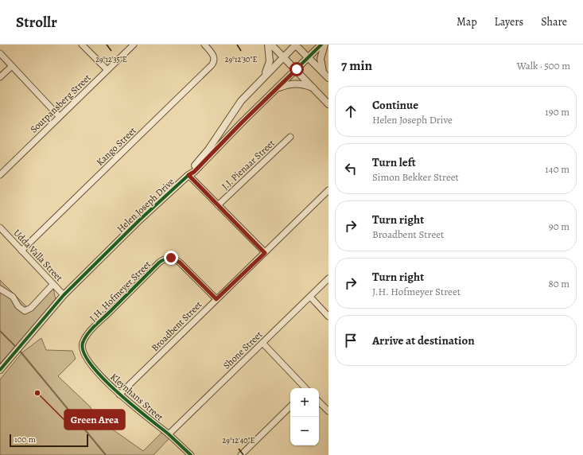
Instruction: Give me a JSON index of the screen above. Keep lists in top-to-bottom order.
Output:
{
  "streets": {
    "street": [
      "Soutpansberg Street",
      "Kango Street",
      "J.J. Pienaar Street",
      "Helen Joseph Drive",
      "Udda Valla Street",
      "J.H. Hofmeyer Street",
      "Broadbent Street",
      "Shone Street",
      "Kleynhans Street"
    ]
  },
  "crossings": [
    ["Kango Street", "Udda Valla Street"],
    ["Helen Joseph Drive", "Udda Valla Street"],
    ["J.H. Hofmeyer Street", "Broadbent Street"],
    ["J.H. Hofmeyer Street", "Kleynhans Street"],
    ["Broadbent Street", "Kleynhans Street"],
    ["Shone Street", "Kleynhans Street"]
  ],
  "places": ["Green Area"],
  "scale_bar": "100 m",
  "page": {
    "header": "Strollr",
    "nav": ["Map", "Layers", "Share"],
    "heading": ["7 min", "Walk · 500 m"],
    "list": [
      ["Continue", "Helen Joseph Drive", "190 m"],
      ["Turn left", "Simon Bekker Street", "140 m"],
      ["Turn right", "Broadbent Street", "90 m"],
      ["Turn right", "J.H. Hofmeyer Street", "80 m"],
      "Arrive at destination"
    ],
    "map_buttons": ["+", "−"],
    "scale": "100 m"
  },
  "coordinates": ["29°12'35\"E", "29°12'30\"E", "29°12'40\"E"]
}
